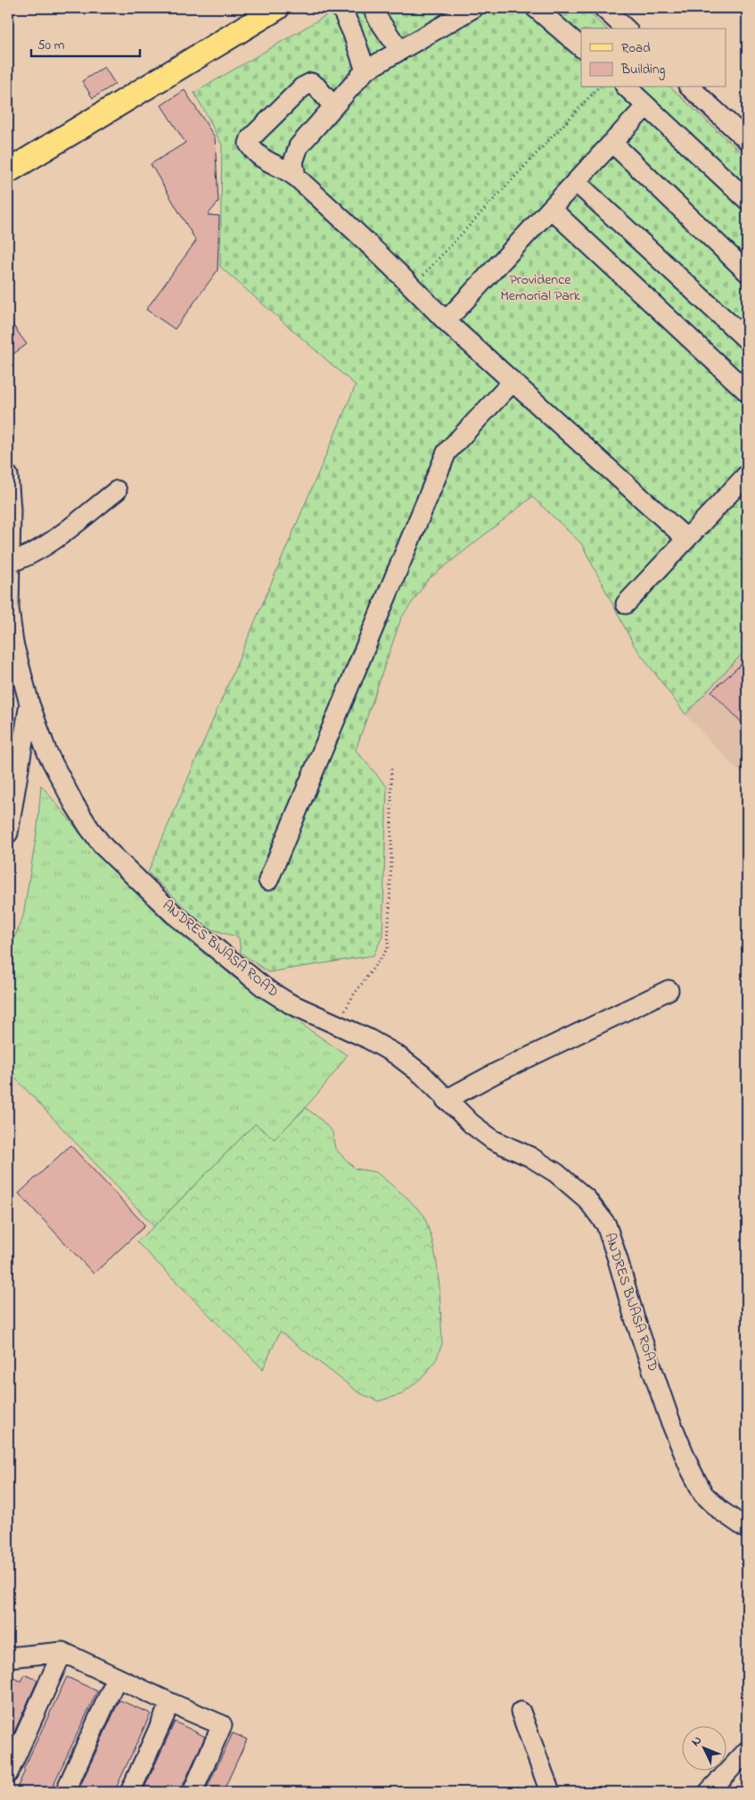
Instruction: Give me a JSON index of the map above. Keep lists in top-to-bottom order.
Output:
{
  "streets": {
    "street": ["ANDRES BIJASA ROAD"]
  },
  "parks": ["Providence Memorial Park"],
  "legend": ["Road", "Building"],
  "scale_bar": "50 m",
  "north": "top left"
}
